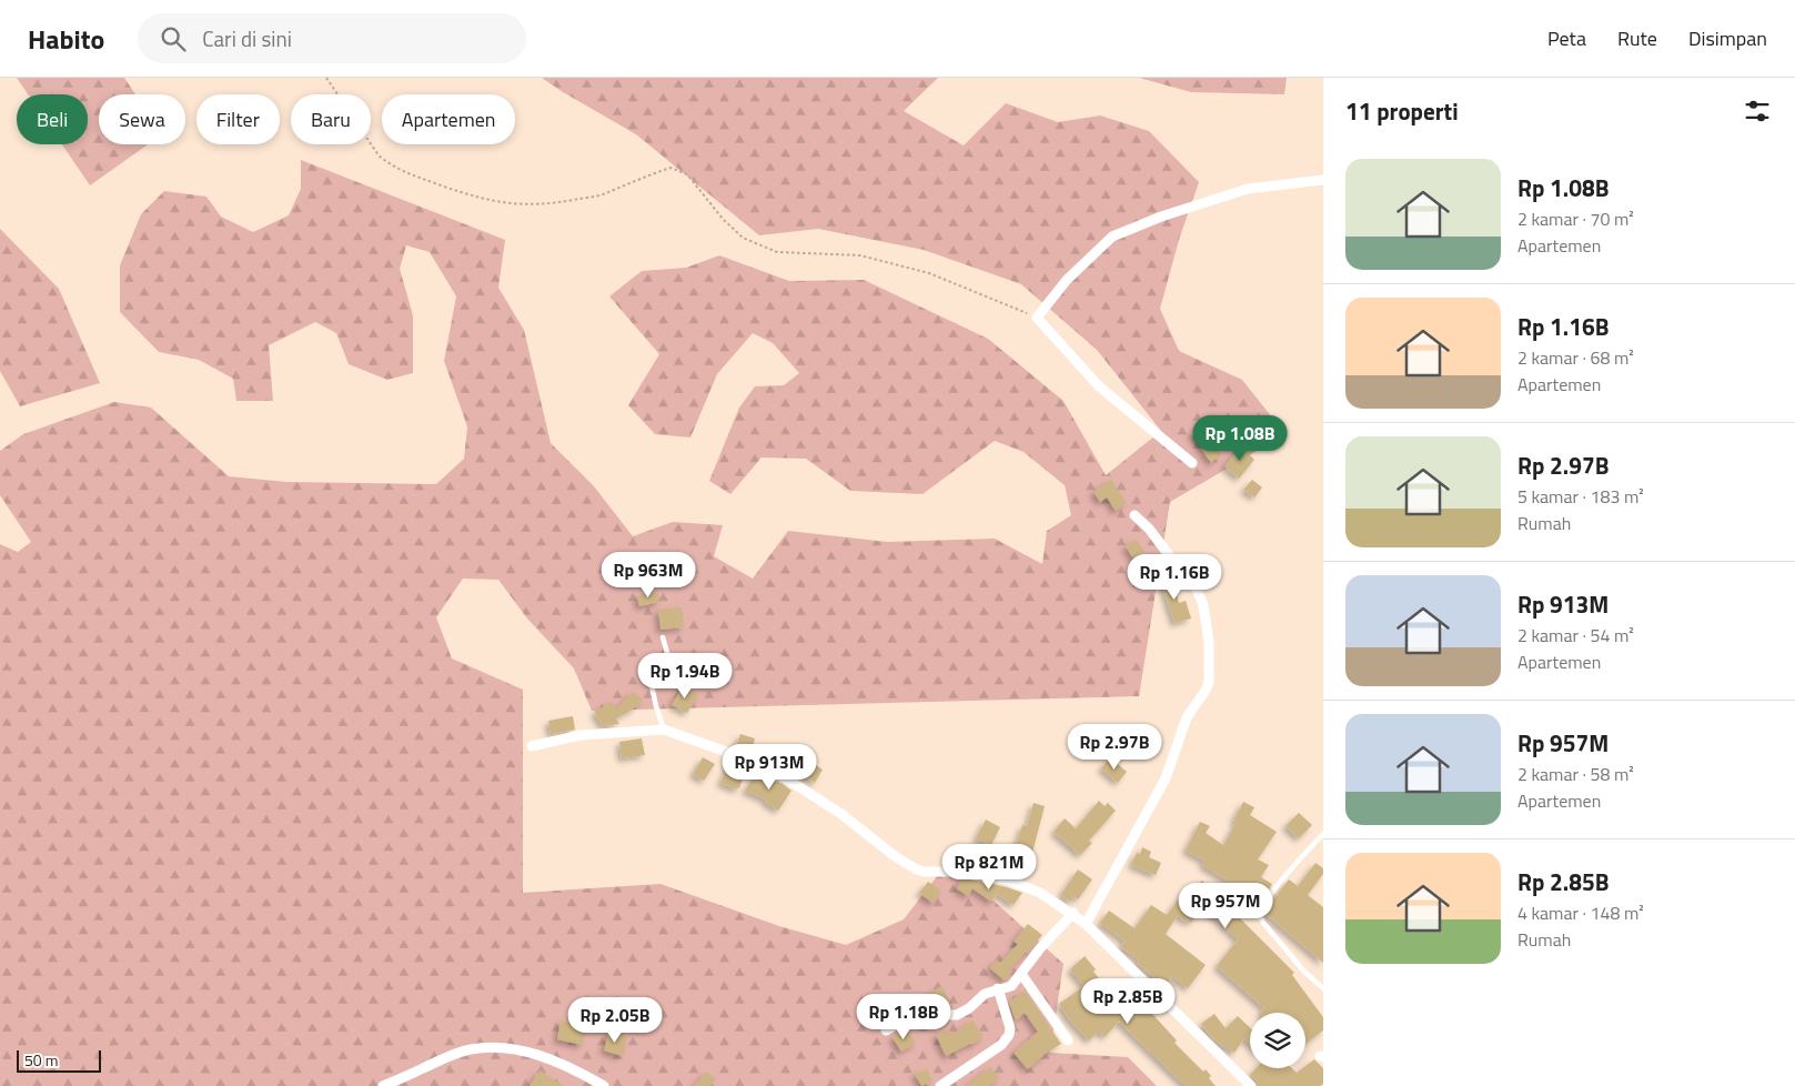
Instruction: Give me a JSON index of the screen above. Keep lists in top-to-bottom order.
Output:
{
  "scale_bar": "50 m",
  "page": {
    "header": "Habito",
    "search": "Cari di sini",
    "nav": ["Peta", "Rute", "Disimpan"],
    "heading": "11 properti",
    "chip": [
      "Beli",
      "Sewa",
      "Filter",
      "Baru",
      "Apartemen"
    ],
    "list": [
      {
        "name": "Rp 1.08B",
        "note": "2 kamar · 70 m² · Apartemen"
      },
      {
        "name": "Rp 1.16B",
        "note": "2 kamar · 68 m² · Apartemen"
      },
      {
        "name": "Rp 2.97B",
        "note": "5 kamar · 183 m² · Rumah"
      },
      {
        "name": "Rp 913M",
        "note": "2 kamar · 54 m² · Apartemen"
      },
      {
        "name": "Rp 957M",
        "note": "2 kamar · 58 m² · Apartemen"
      },
      {
        "name": "Rp 2.85B",
        "note": "4 kamar · 148 m² · Rumah"
      }
    ],
    "price": [
      "Rp 1.08B",
      "Rp 963M",
      "Rp 1.16B",
      "Rp 1.94B",
      "Rp 2.97B",
      "Rp 913M",
      "Rp 821M",
      "Rp 957M",
      "Rp 2.85B",
      "Rp 1.18B",
      "Rp 2.05B"
    ],
    "scale": "50 m"
  }
}
